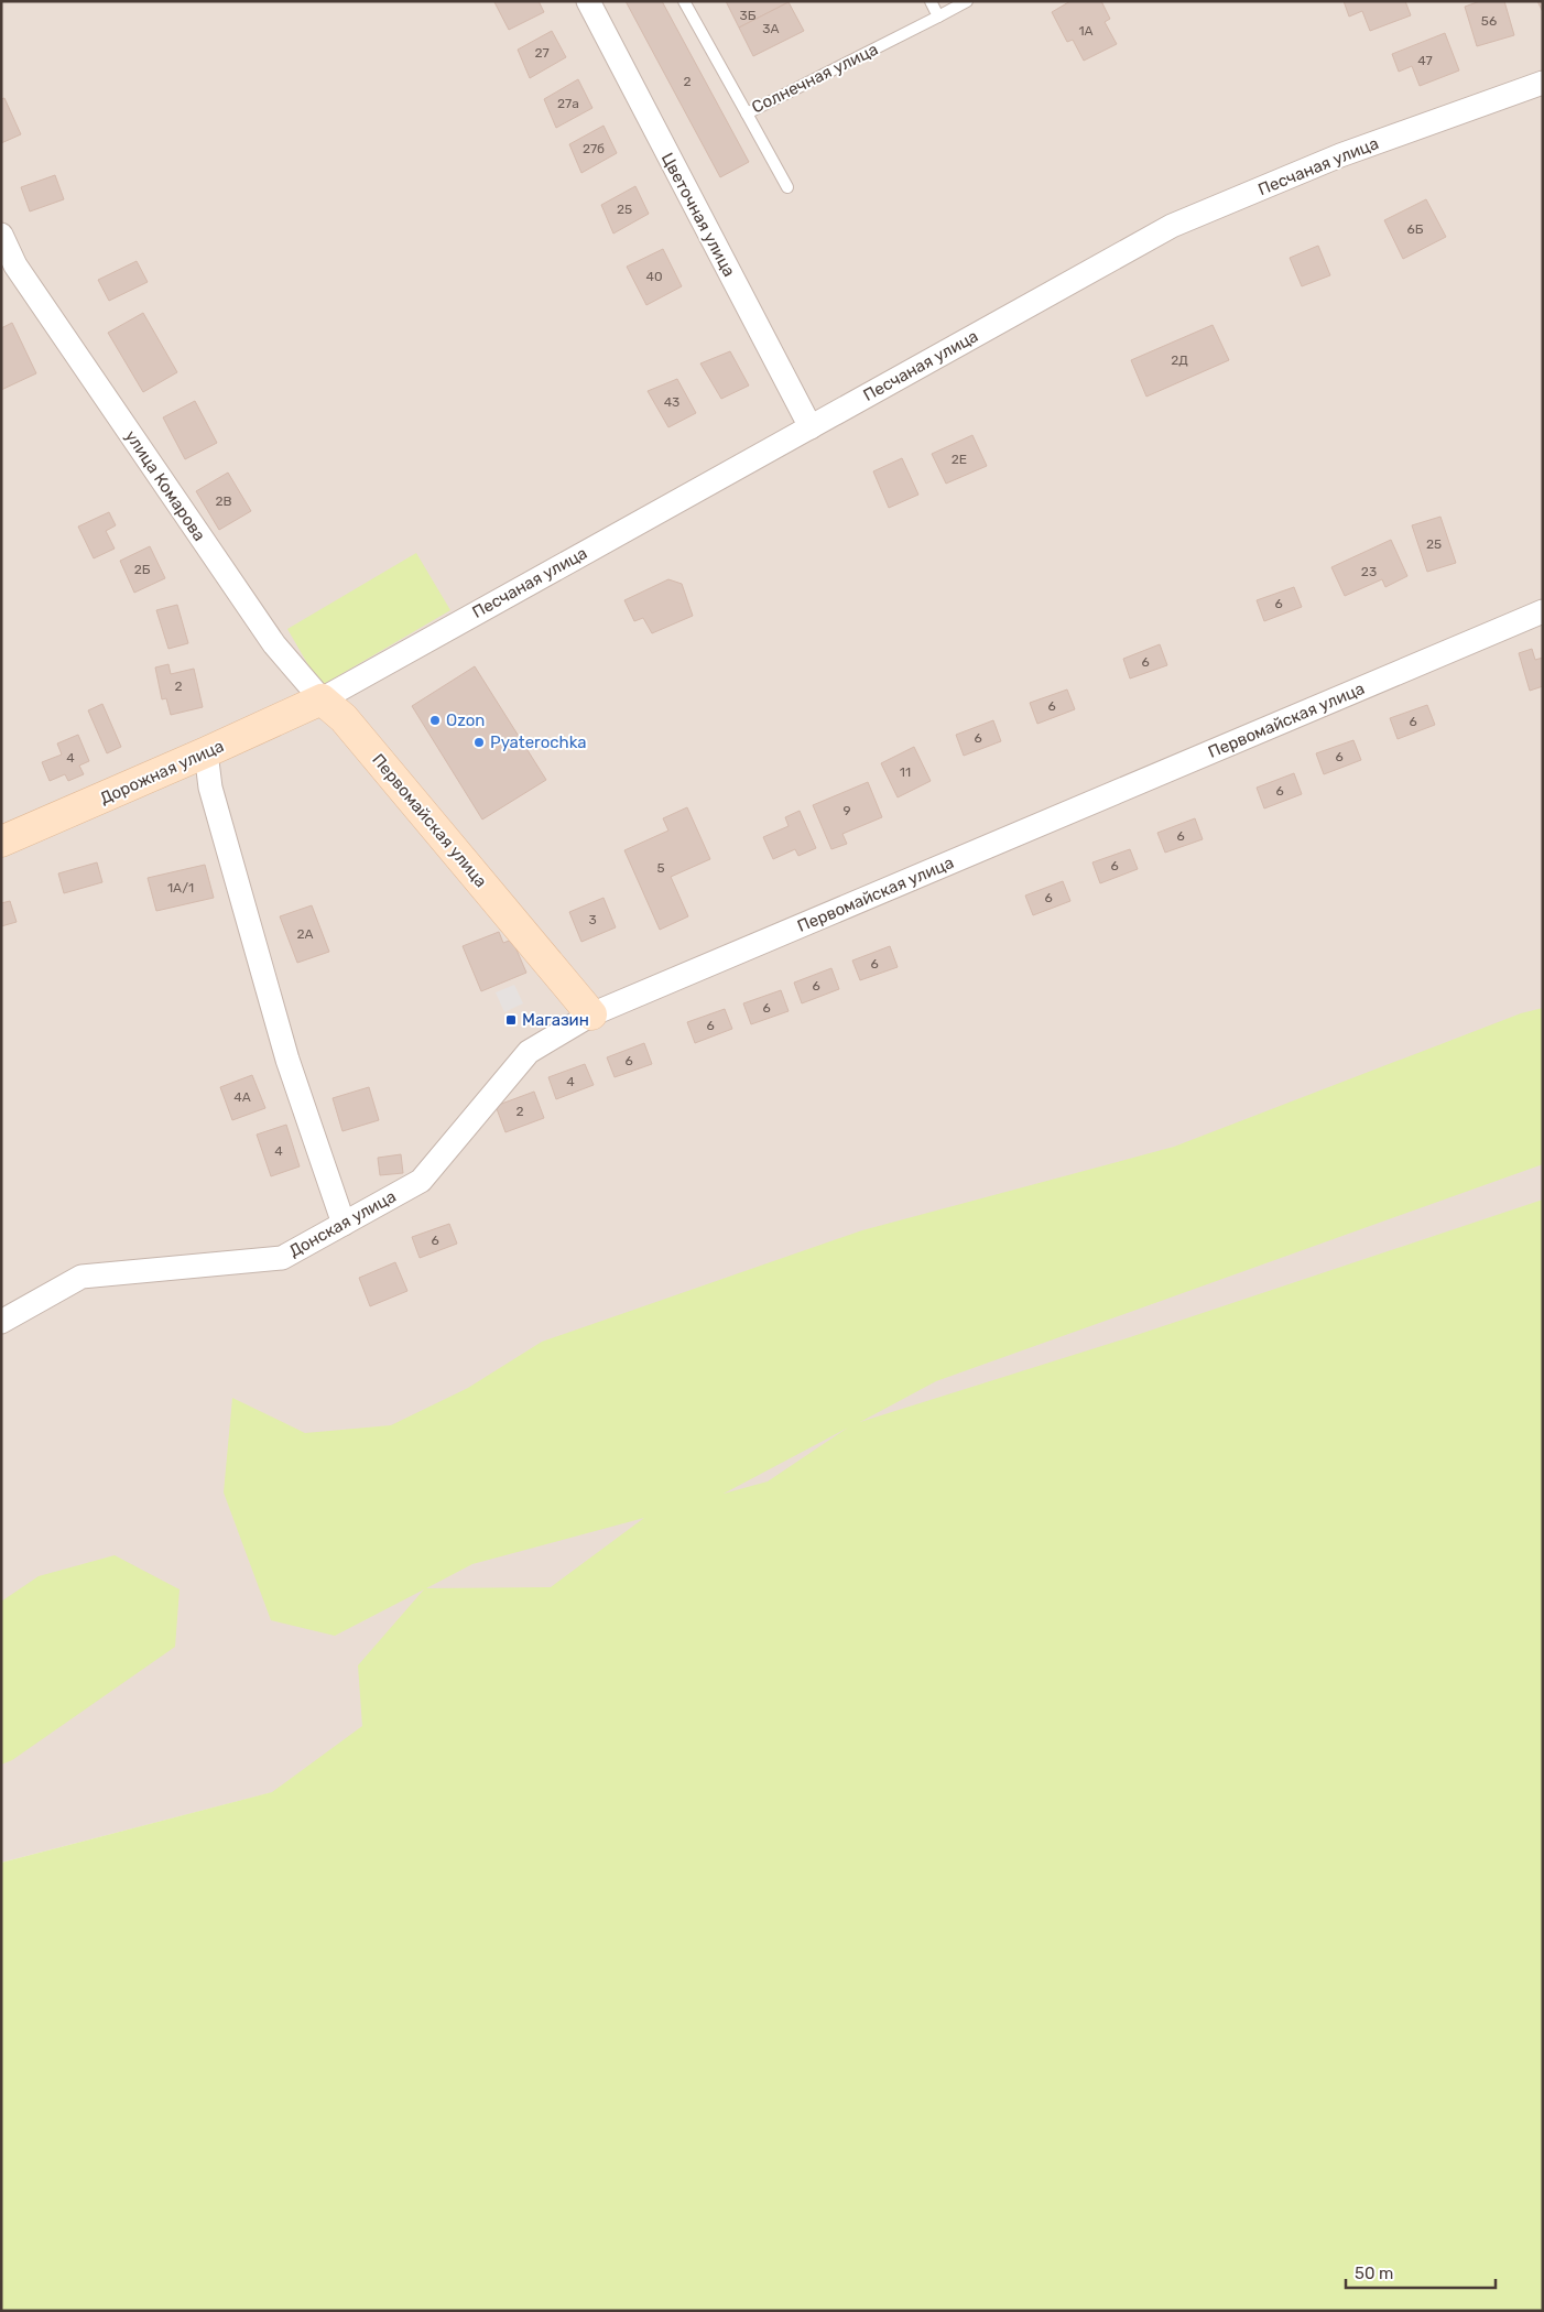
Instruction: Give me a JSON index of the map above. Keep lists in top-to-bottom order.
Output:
{
  "streets": {
    "street": [
      "Песчаная улица",
      "Цветочная улица",
      "улица Комарова",
      "Первомайская улица",
      "Дорожная улица",
      "Донская улица"
    ],
    "lane": ["Солнечная улица"]
  },
  "crossings": [
    ["Песчаная улица", "Цветочная улица"],
    ["Песчаная улица", "улица Комарова"],
    ["Песчаная улица", "Первомайская улица"],
    ["Песчаная улица", "Дорожная улица"],
    ["улица Комарова", "Первомайская улица"],
    ["улица Комарова", "Дорожная улица"],
    ["Первомайская улица", "Дорожная улица"],
    ["Первомайская улица", "Донская улица"]
  ],
  "places": {
    "other": ["Ozon", "Pyaterochka"],
    "transit": ["Магазин"]
  },
  "house_numbers": [
    "3Б",
    "56",
    "3А",
    "1А",
    "27",
    "47",
    "2",
    "27а",
    "27б",
    "25",
    "6Б",
    "40",
    "2Д",
    "43",
    "2Е",
    "2В",
    "25",
    "2Б",
    "23",
    "6",
    "6",
    "2",
    "6",
    "6",
    "6",
    "6",
    "4",
    "11",
    "6",
    "9",
    "6",
    "6",
    "5",
    "1А/1",
    "6",
    "3",
    "2А",
    "6",
    "6",
    "6",
    "6",
    "6",
    "4",
    "4А",
    "2",
    "4",
    "6"
  ],
  "scale_bar": "50 m"
}
